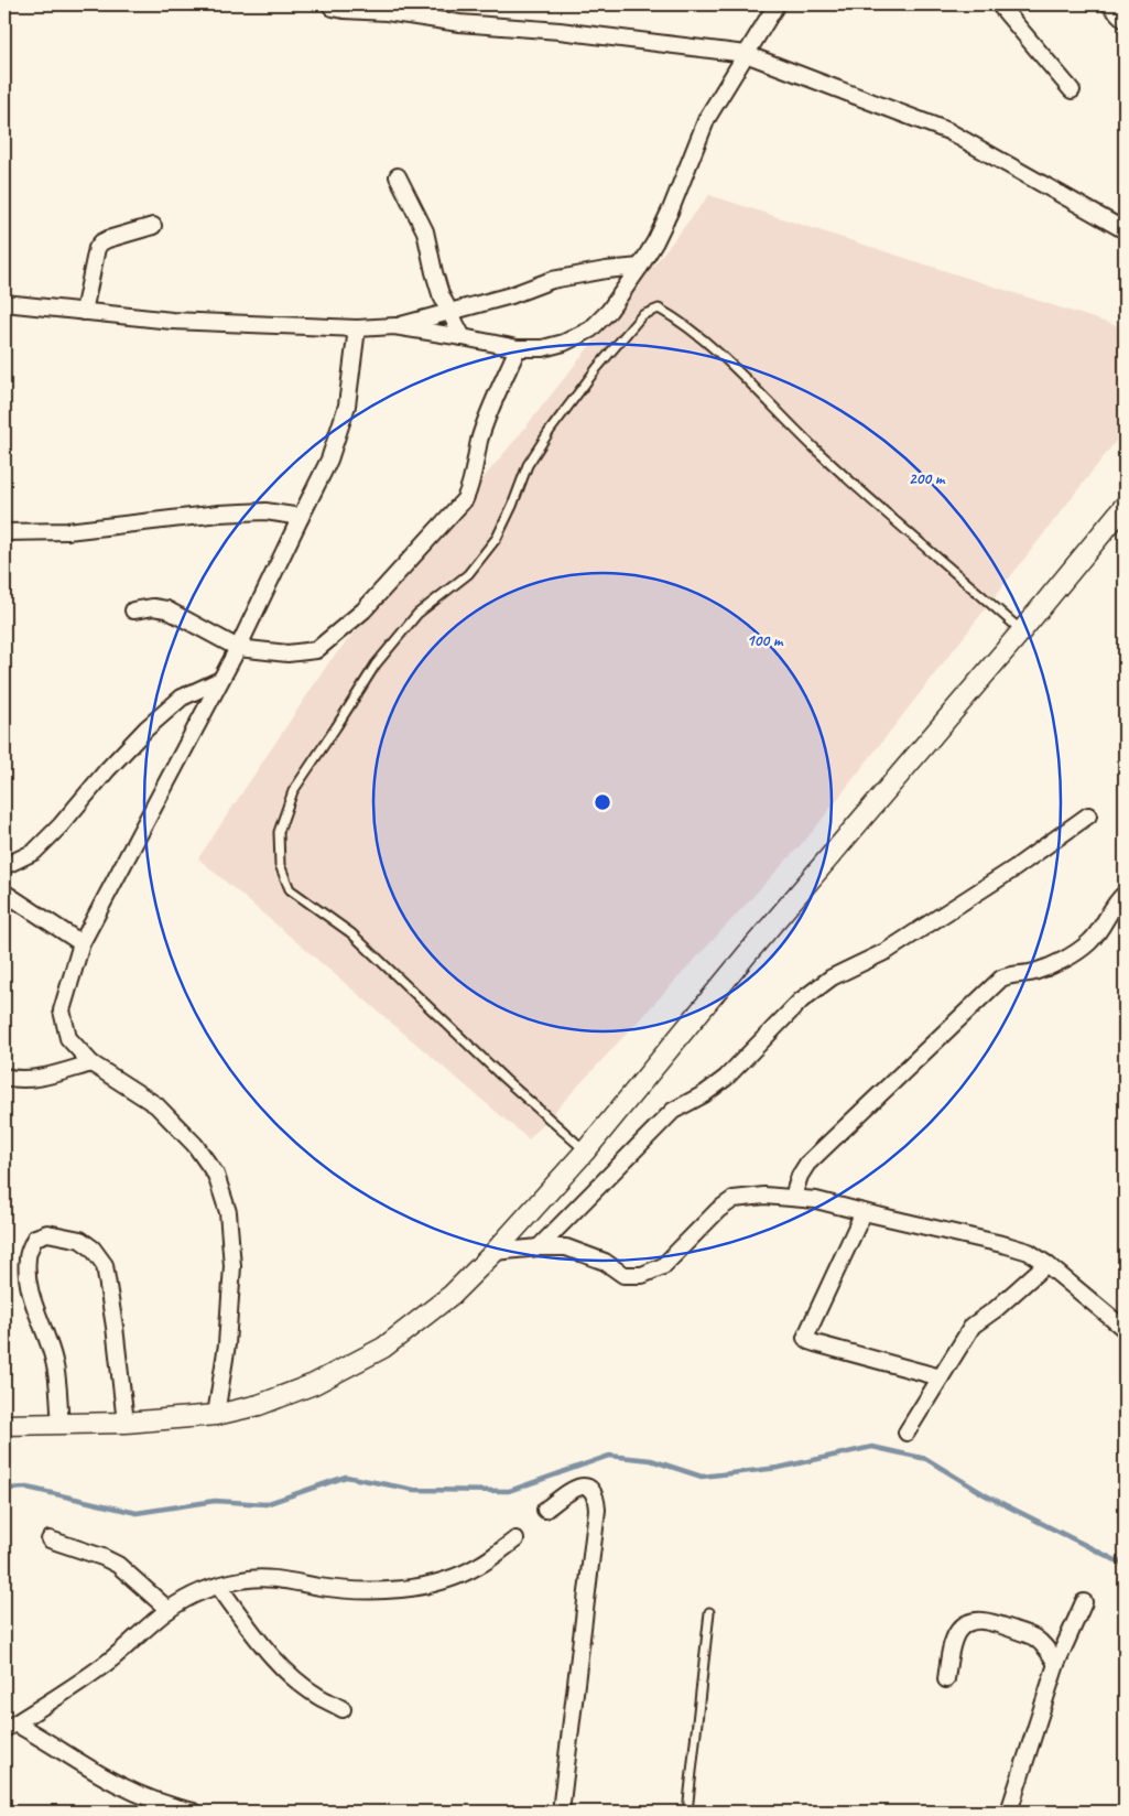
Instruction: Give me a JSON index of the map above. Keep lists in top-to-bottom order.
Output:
{
  "rings": ["200 m", "100 m"]
}
